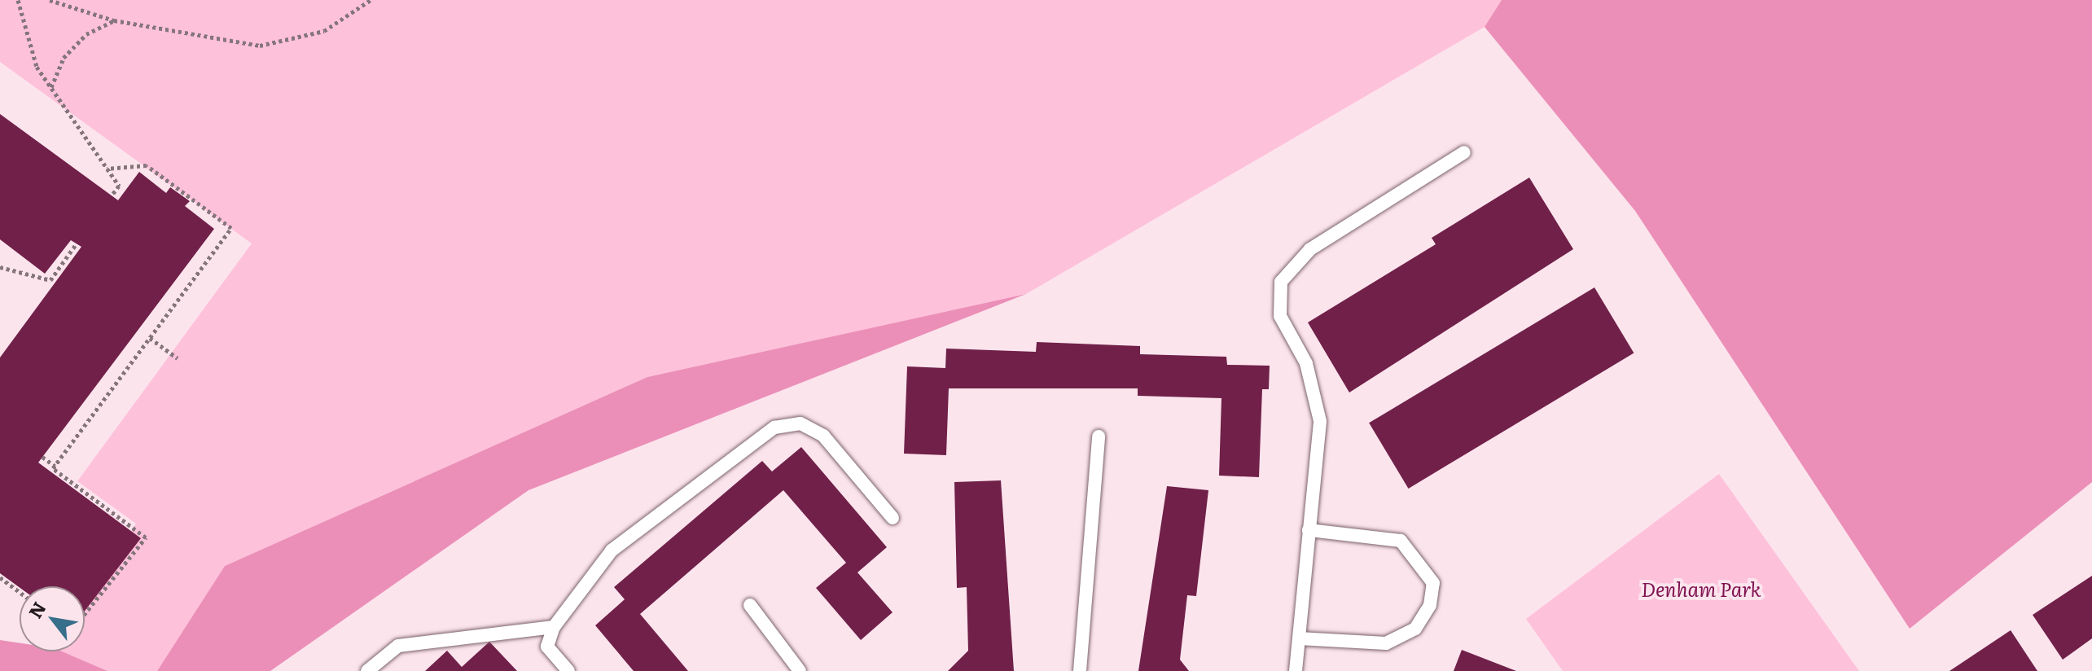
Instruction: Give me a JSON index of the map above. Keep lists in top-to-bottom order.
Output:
{
  "parks": ["Denham Park"],
  "north": "top left"
}
